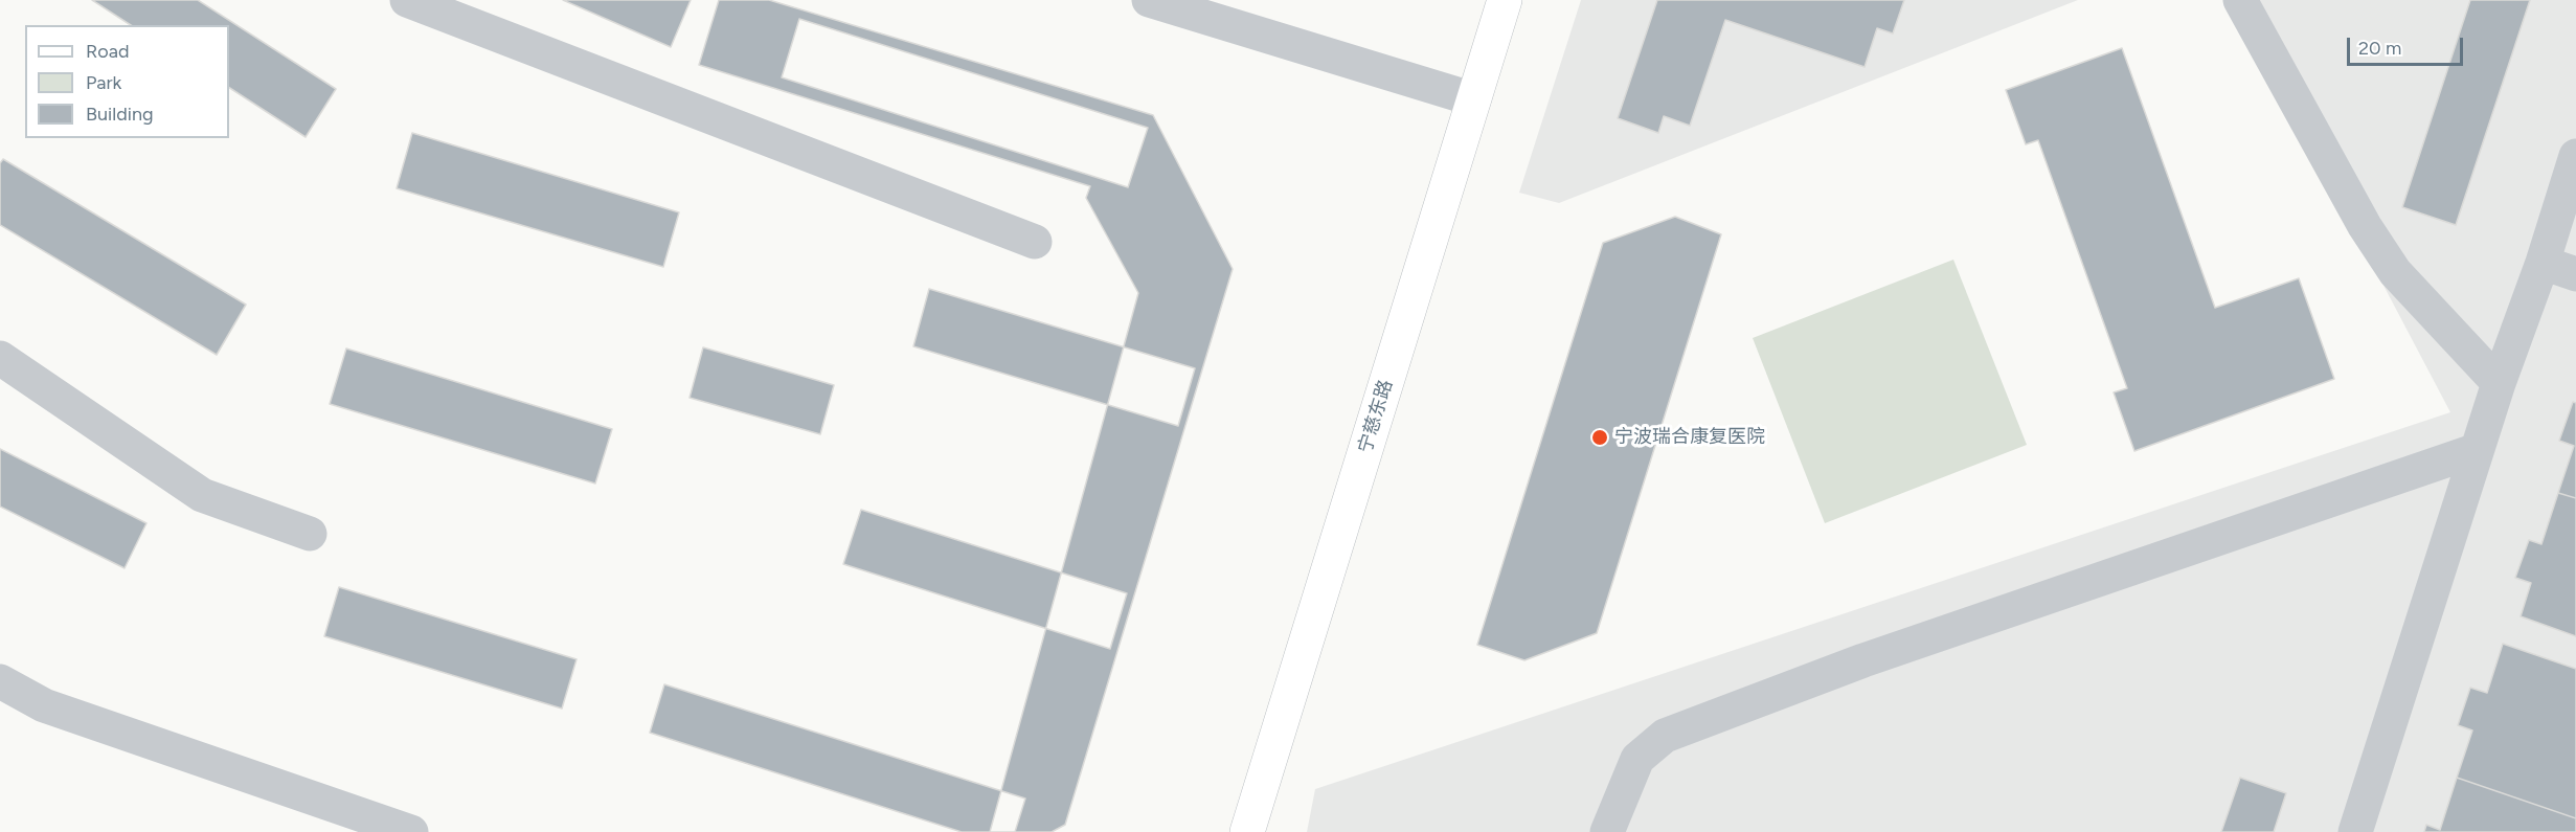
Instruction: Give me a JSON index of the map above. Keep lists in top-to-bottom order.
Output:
{
  "streets": {
    "main road": ["宁慈东路"]
  },
  "places": ["宁波瑞合康复医院"],
  "legend": ["Road", "Park", "Building"],
  "scale_bar": "20 m"
}
